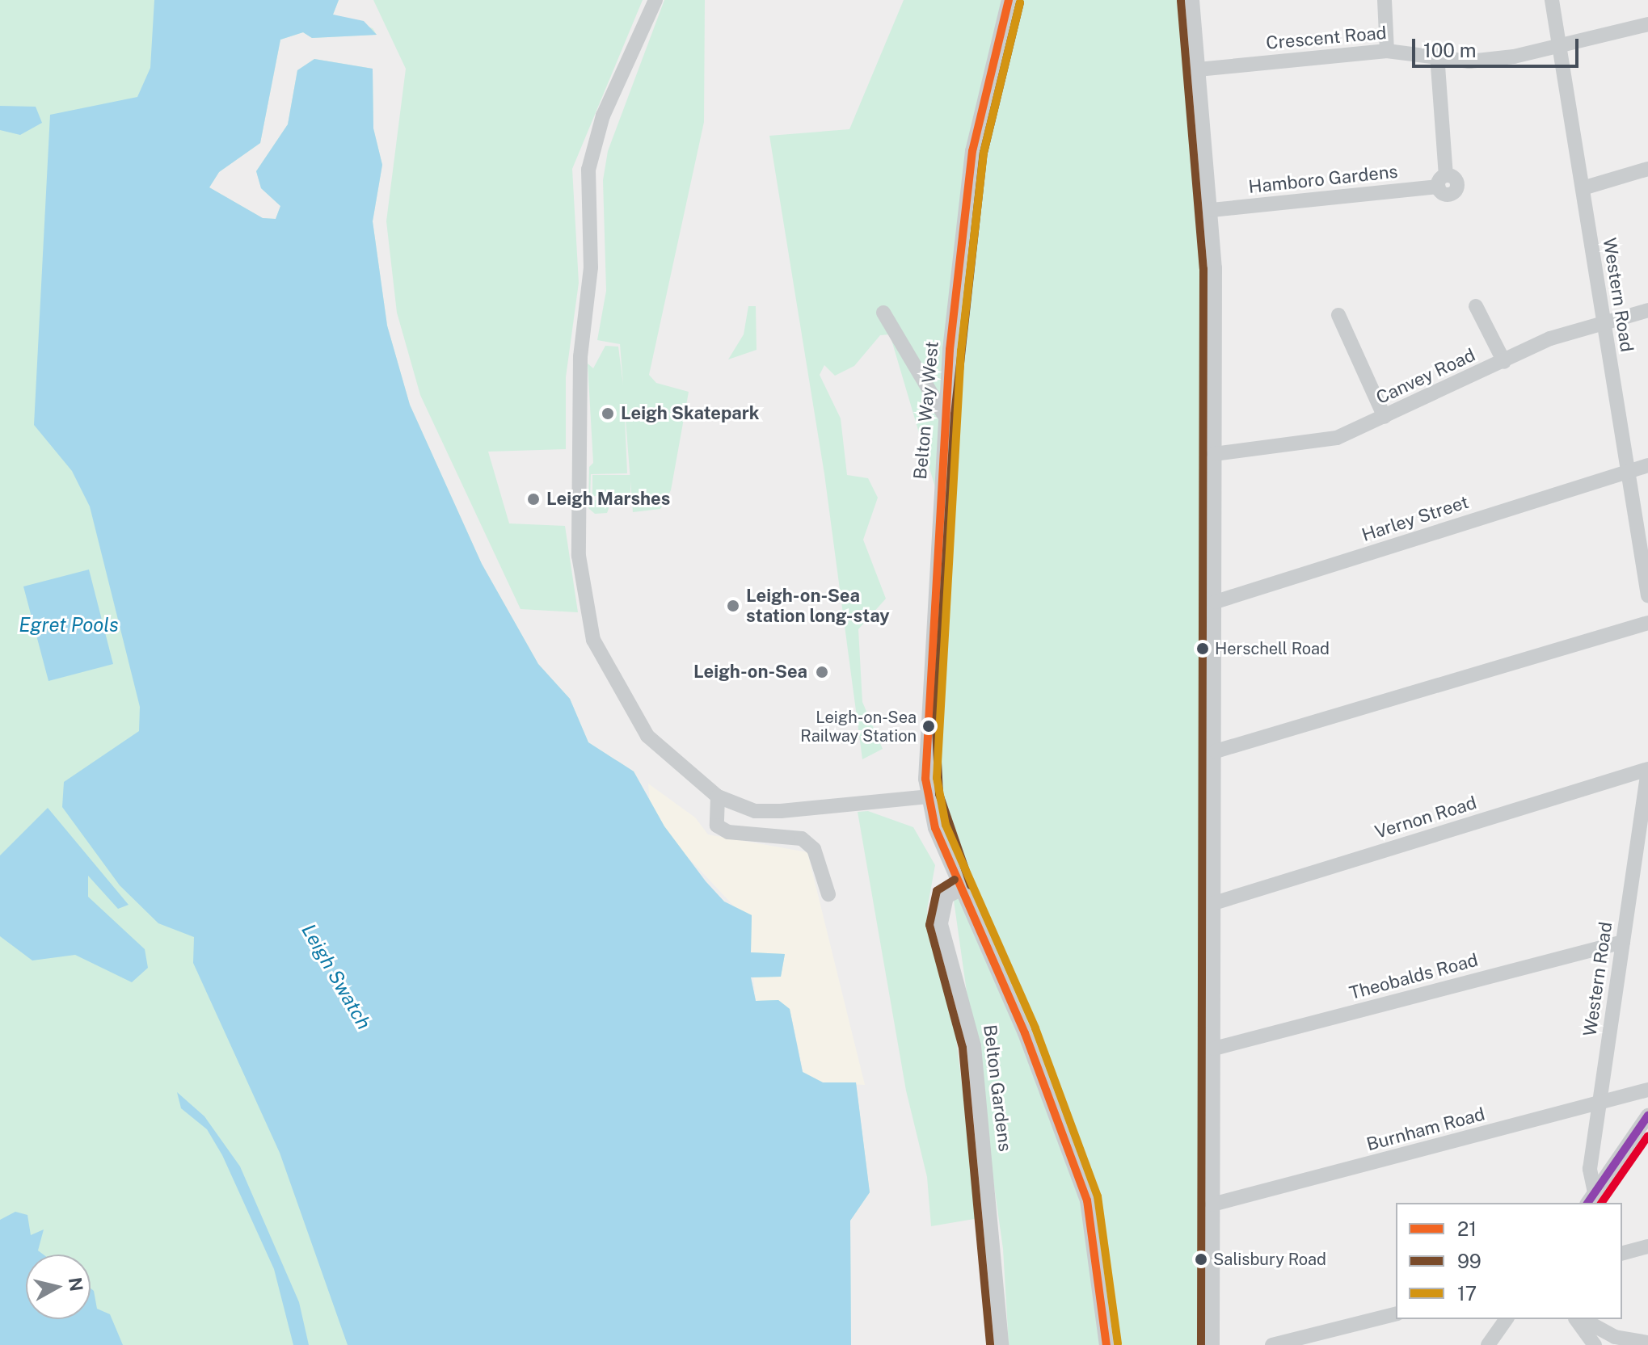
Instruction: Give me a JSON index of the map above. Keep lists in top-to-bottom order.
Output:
{
  "streets": {
    "street": [
      "Crescent Road",
      "Hamboro Gardens",
      "Western Road",
      "Canvey Road",
      "Belton Way West",
      "Harley Street",
      "Vernon Road",
      "Theobalds Road",
      "Belton Gardens",
      "Burnham Road"
    ]
  },
  "crossings": [
    ["Crescent Road", "Hamboro Gardens"],
    ["Crescent Road", "Western Road"],
    ["Western Road", "Canvey Road"],
    ["Western Road", "Harley Street"],
    ["Western Road", "Vernon Road"],
    ["Western Road", "Theobalds Road"],
    ["Western Road", "Burnham Road"],
    ["Belton Way West", "Belton Gardens"]
  ],
  "water": ["Egret Pools", "Leigh Swatch"],
  "places": [
    "Leigh Skatepark",
    "Leigh Marshes",
    "Leigh-on-Sea station long-stay",
    "Herschell Road",
    "Leigh-on-Sea",
    "Leigh-on-Sea Railway Station",
    "Salisbury Road"
  ],
  "lines": ["transit line 21", "transit line 99", "transit line 17"],
  "legend": ["21", "99", "17"],
  "scale_bar": "100 m",
  "north": "right"
}
